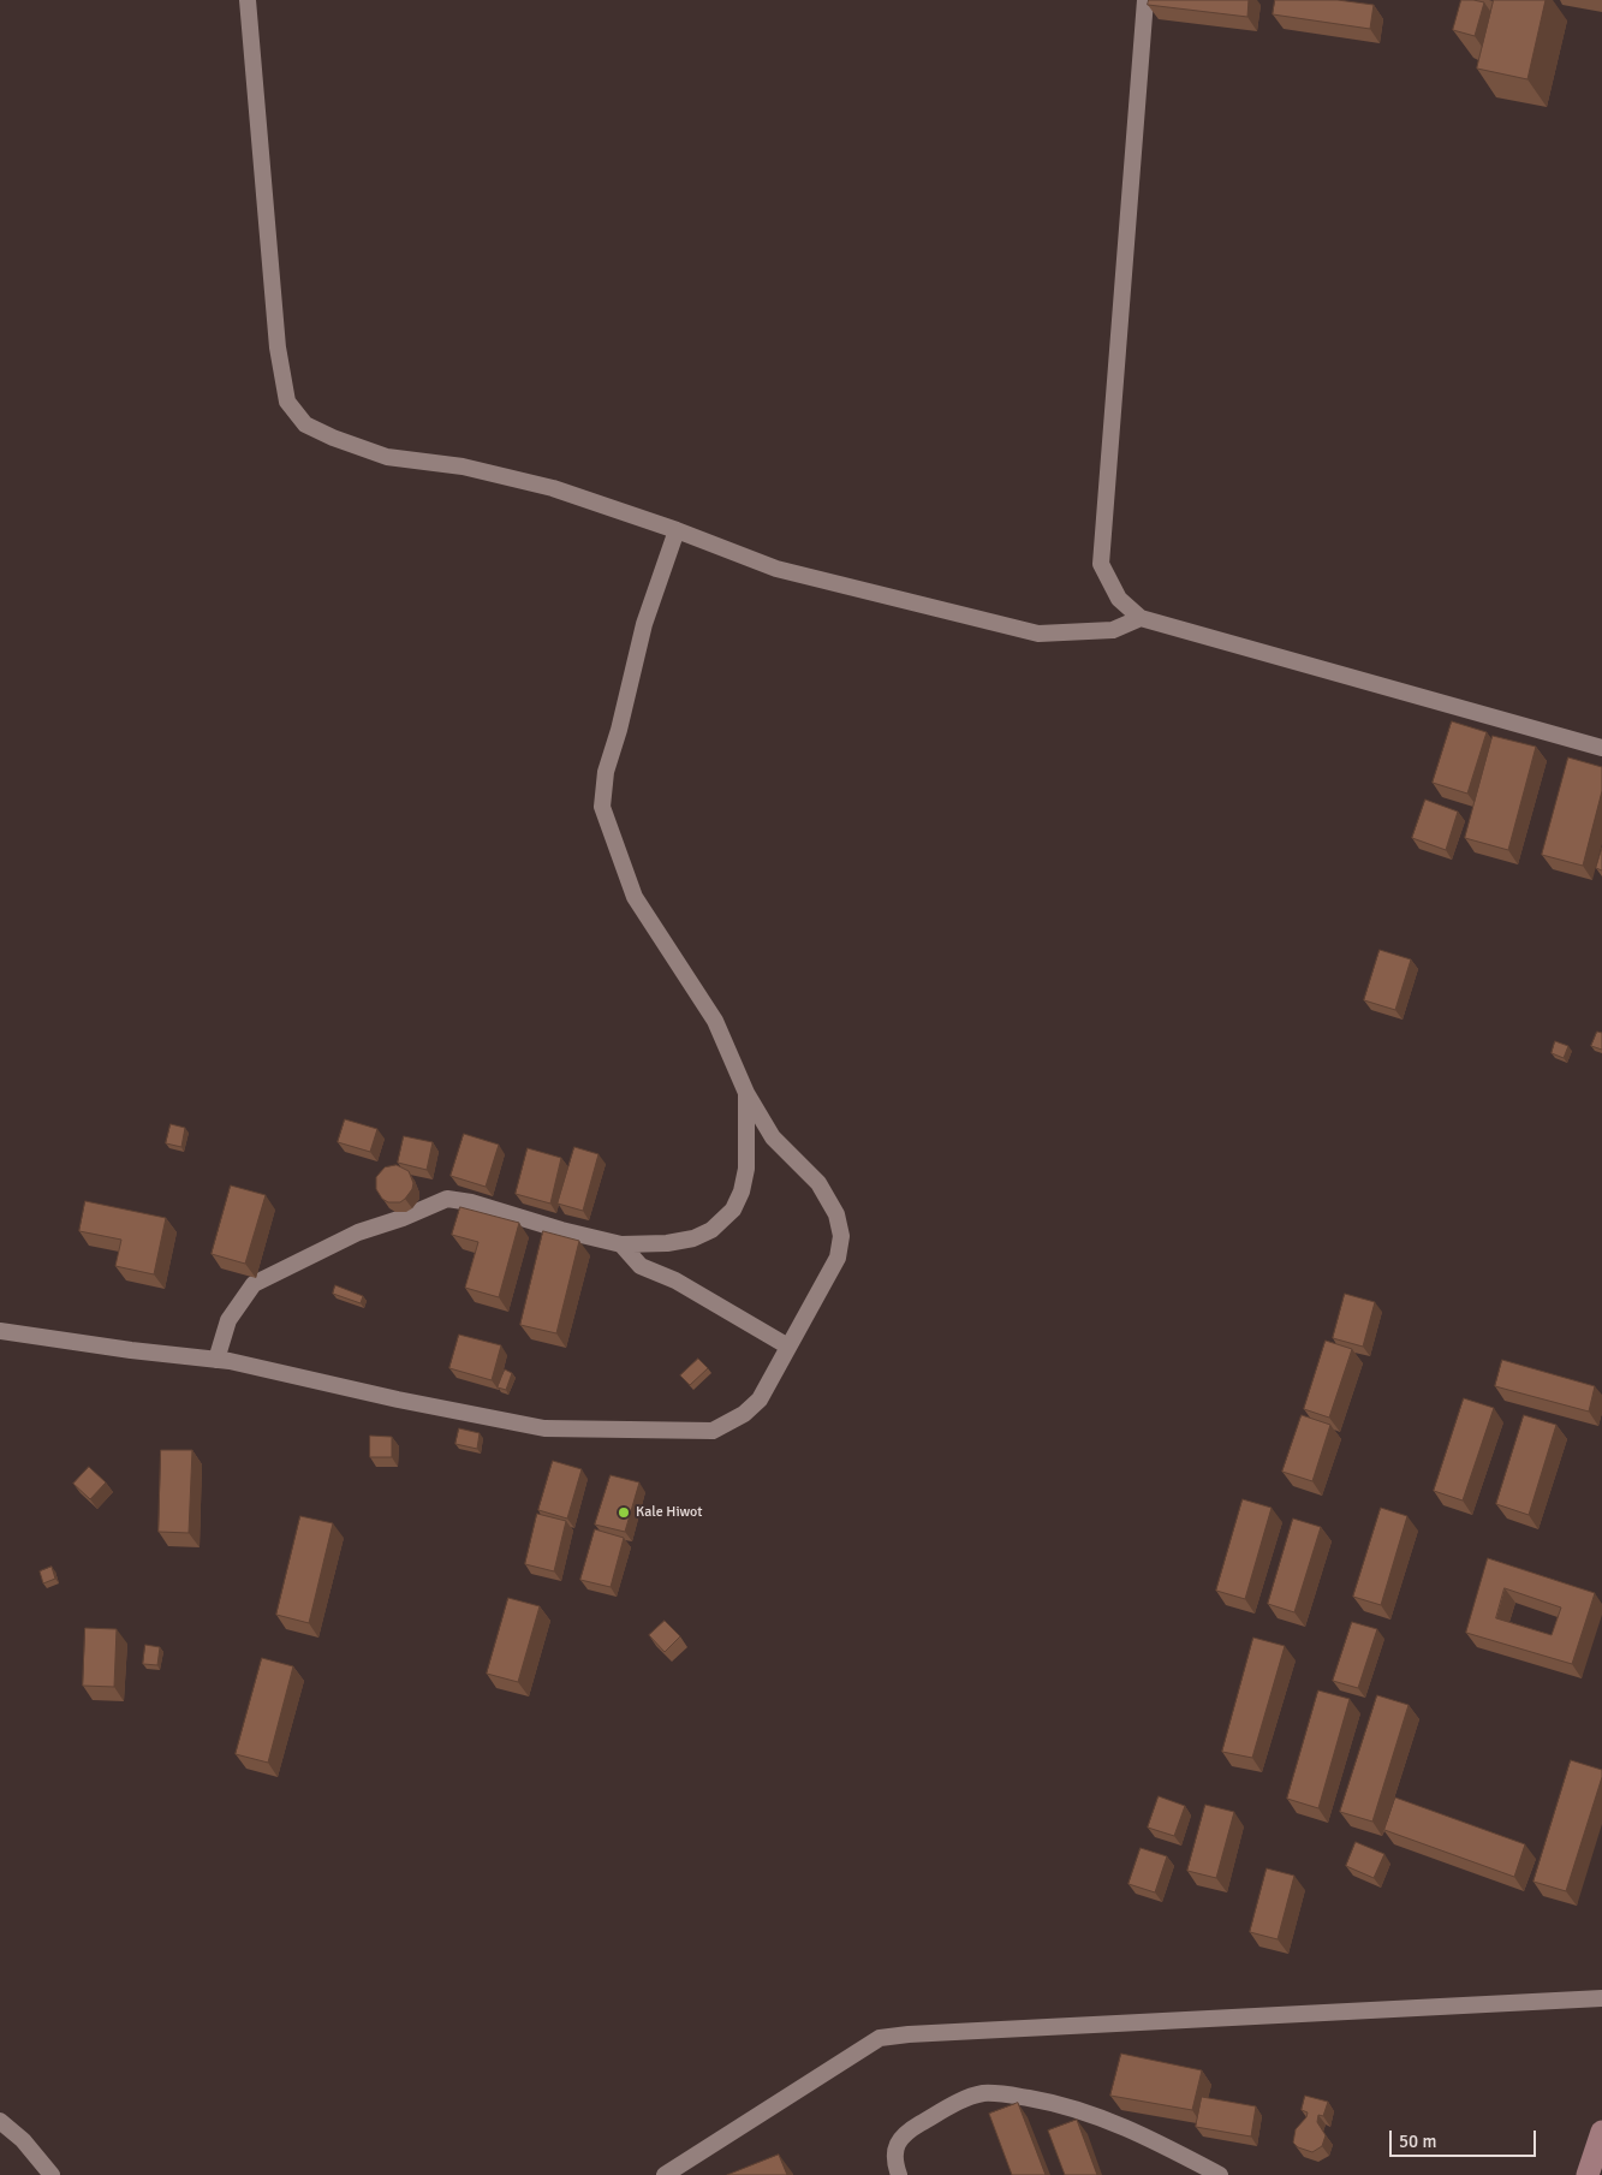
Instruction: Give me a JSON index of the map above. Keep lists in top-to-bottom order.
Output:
{
  "places": ["Kale Hiwot"],
  "scale_bar": "50 m"
}
